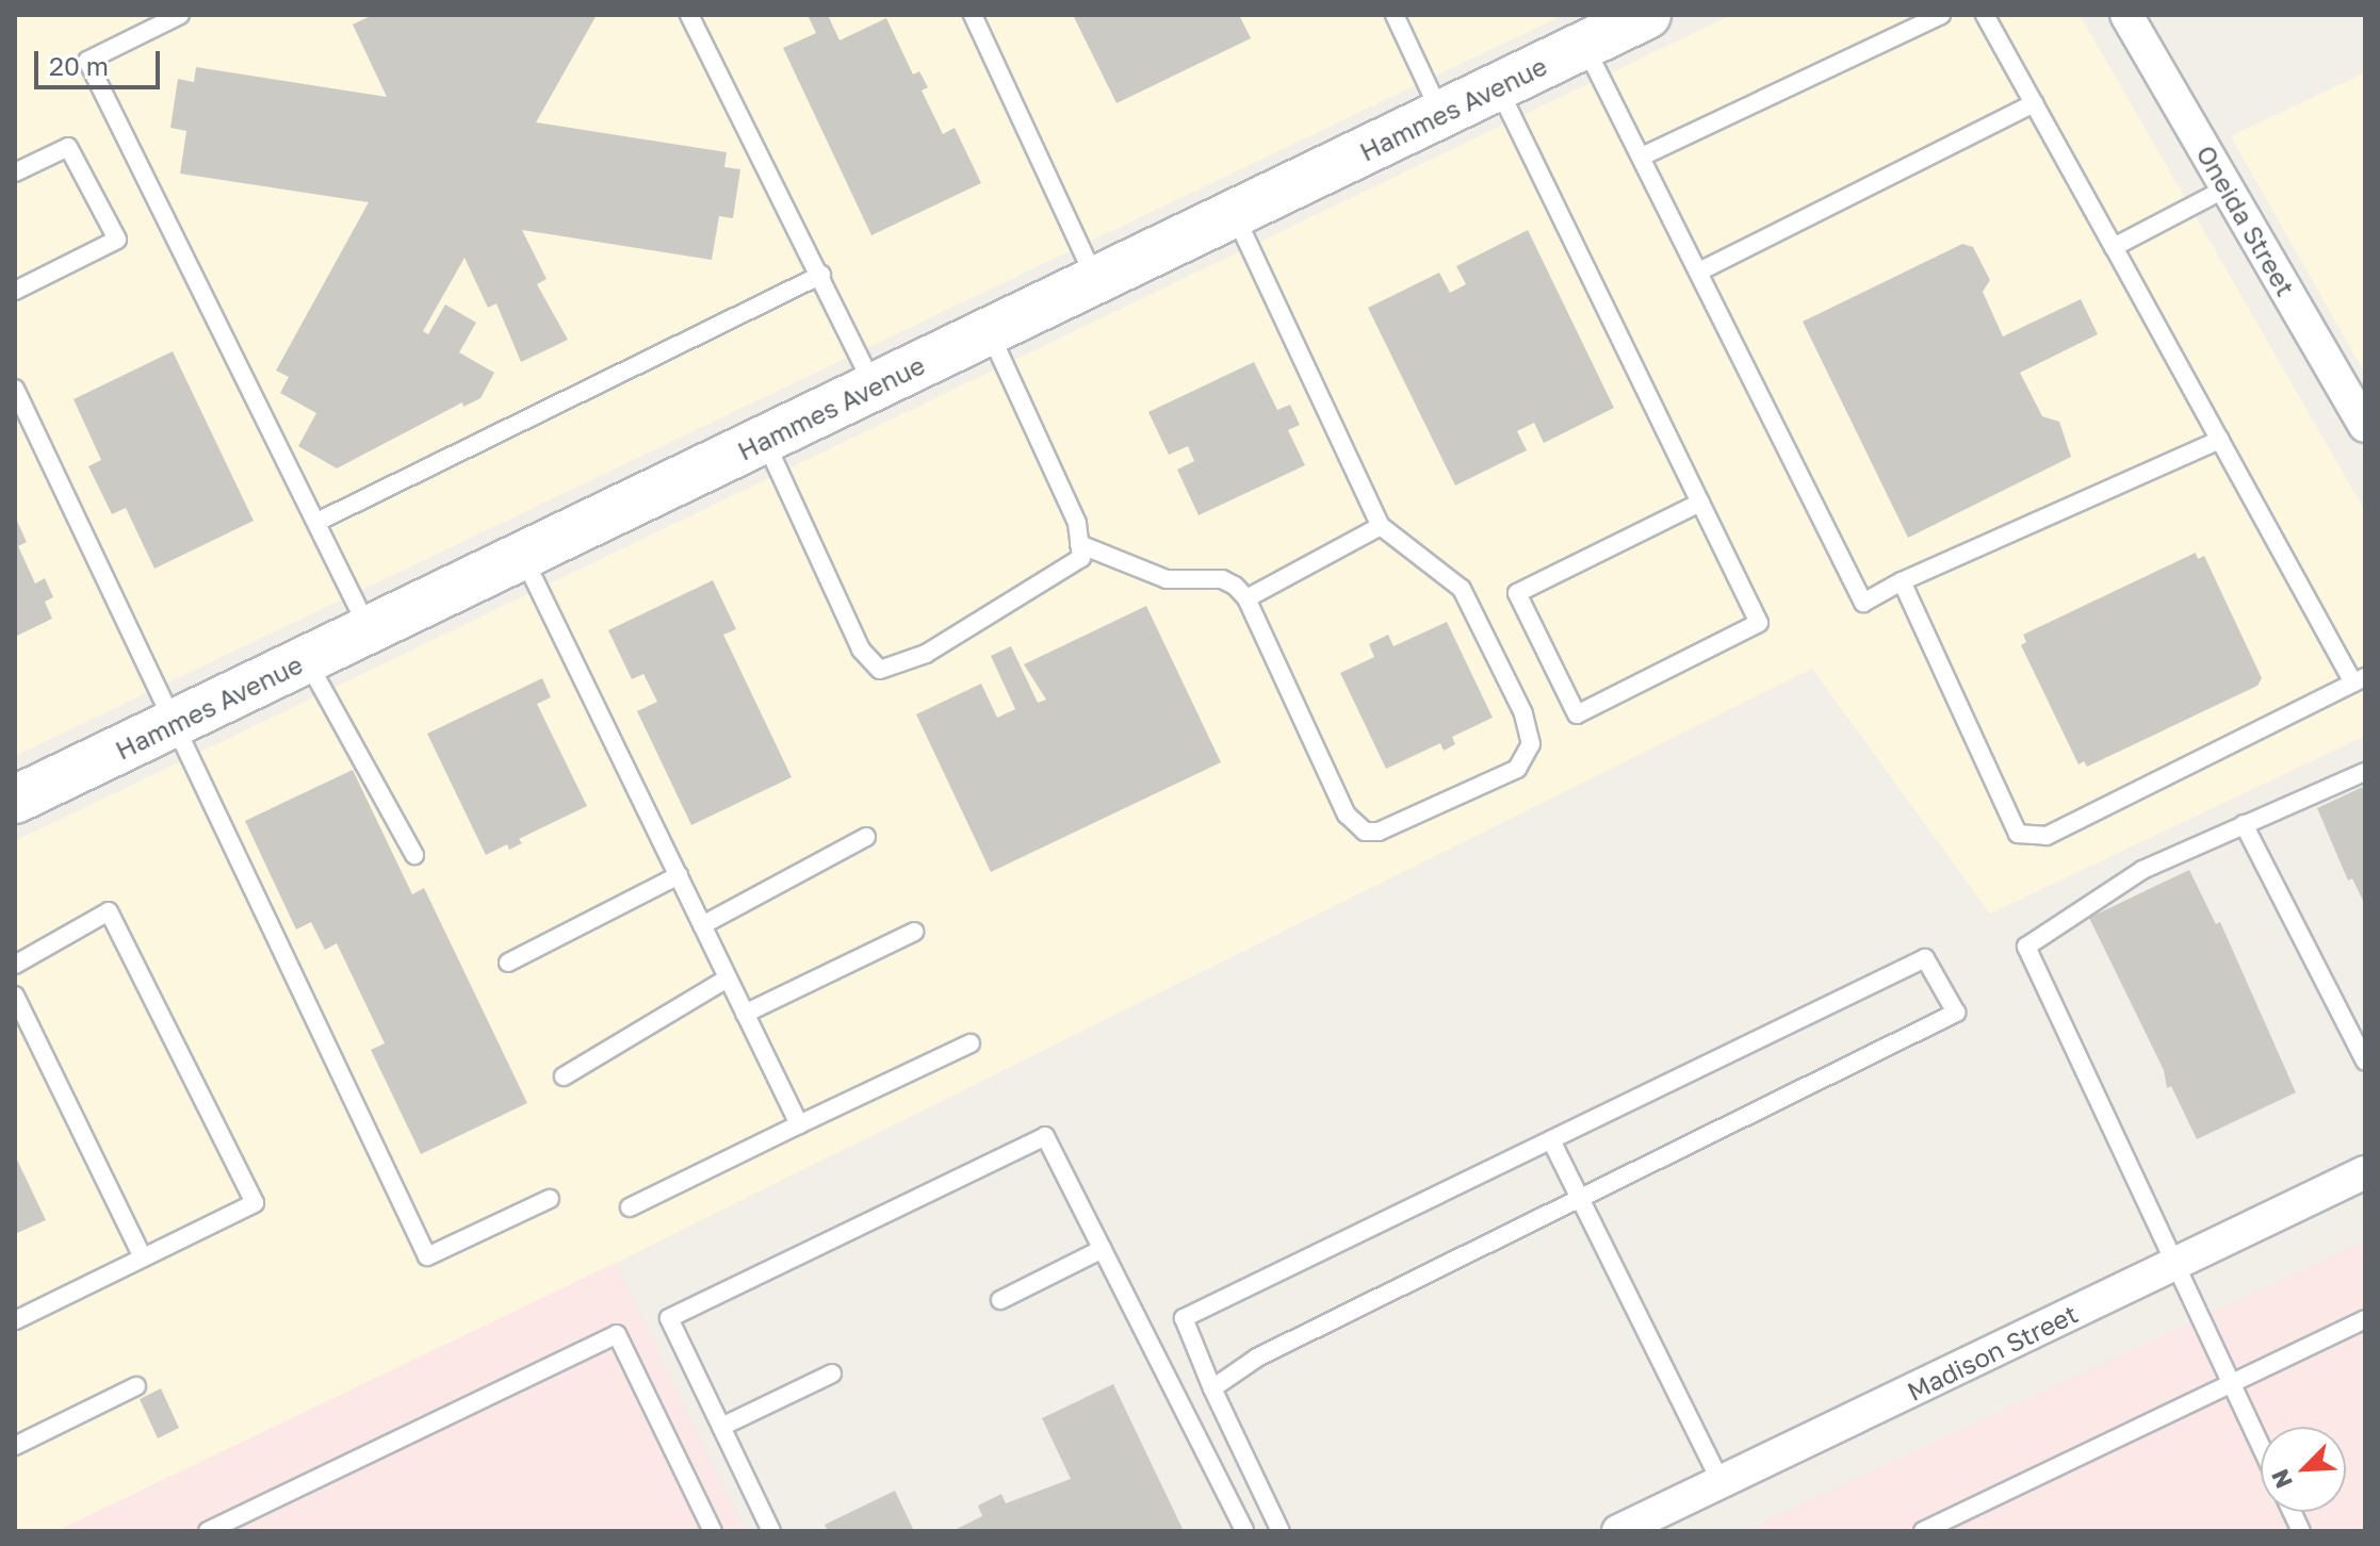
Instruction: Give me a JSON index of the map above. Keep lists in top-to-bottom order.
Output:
{
  "streets": {
    "street": ["Hammes Avenue", "Oneida Street", "Madison Street"]
  },
  "scale_bar": "20 m",
  "north": "bottom left"
}
